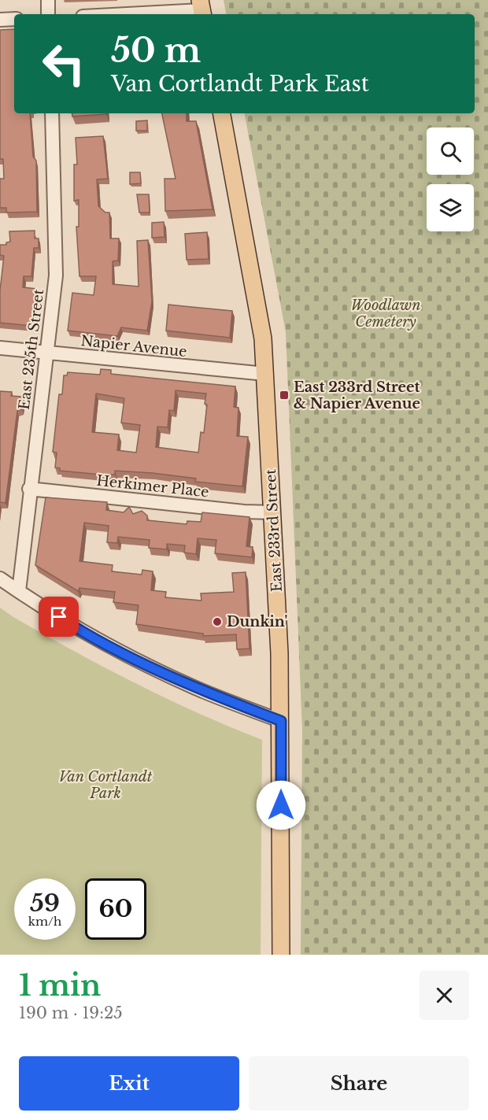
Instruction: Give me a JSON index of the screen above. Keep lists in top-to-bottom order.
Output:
{
  "streets": {
    "main road": ["East 233rd Street"],
    "street": ["Napier Avenue", "East 235th Street", "Herkimer Place"]
  },
  "crossings": [
    ["Napier Avenue", "East 235th Street"],
    ["Napier Avenue", "East 233rd Street"],
    ["East 235th Street", "Herkimer Place"],
    ["Herkimer Place", "East 233rd Street"]
  ],
  "parks": ["Woodlawn Cemetery", "Van Cortlandt Park"],
  "places": {
    "transit": ["East 233rd Street & Napier Avenue"],
    "other": ["Dunkin'"]
  },
  "page": {
    "turn": ["50 m", "Van Cortlandt Park East"],
    "speed": "59 km/h",
    "limit": "60",
    "heading": ["1 min", "190 m · 19:25"],
    "buttons": ["Exit", "Share"]
  }
}
